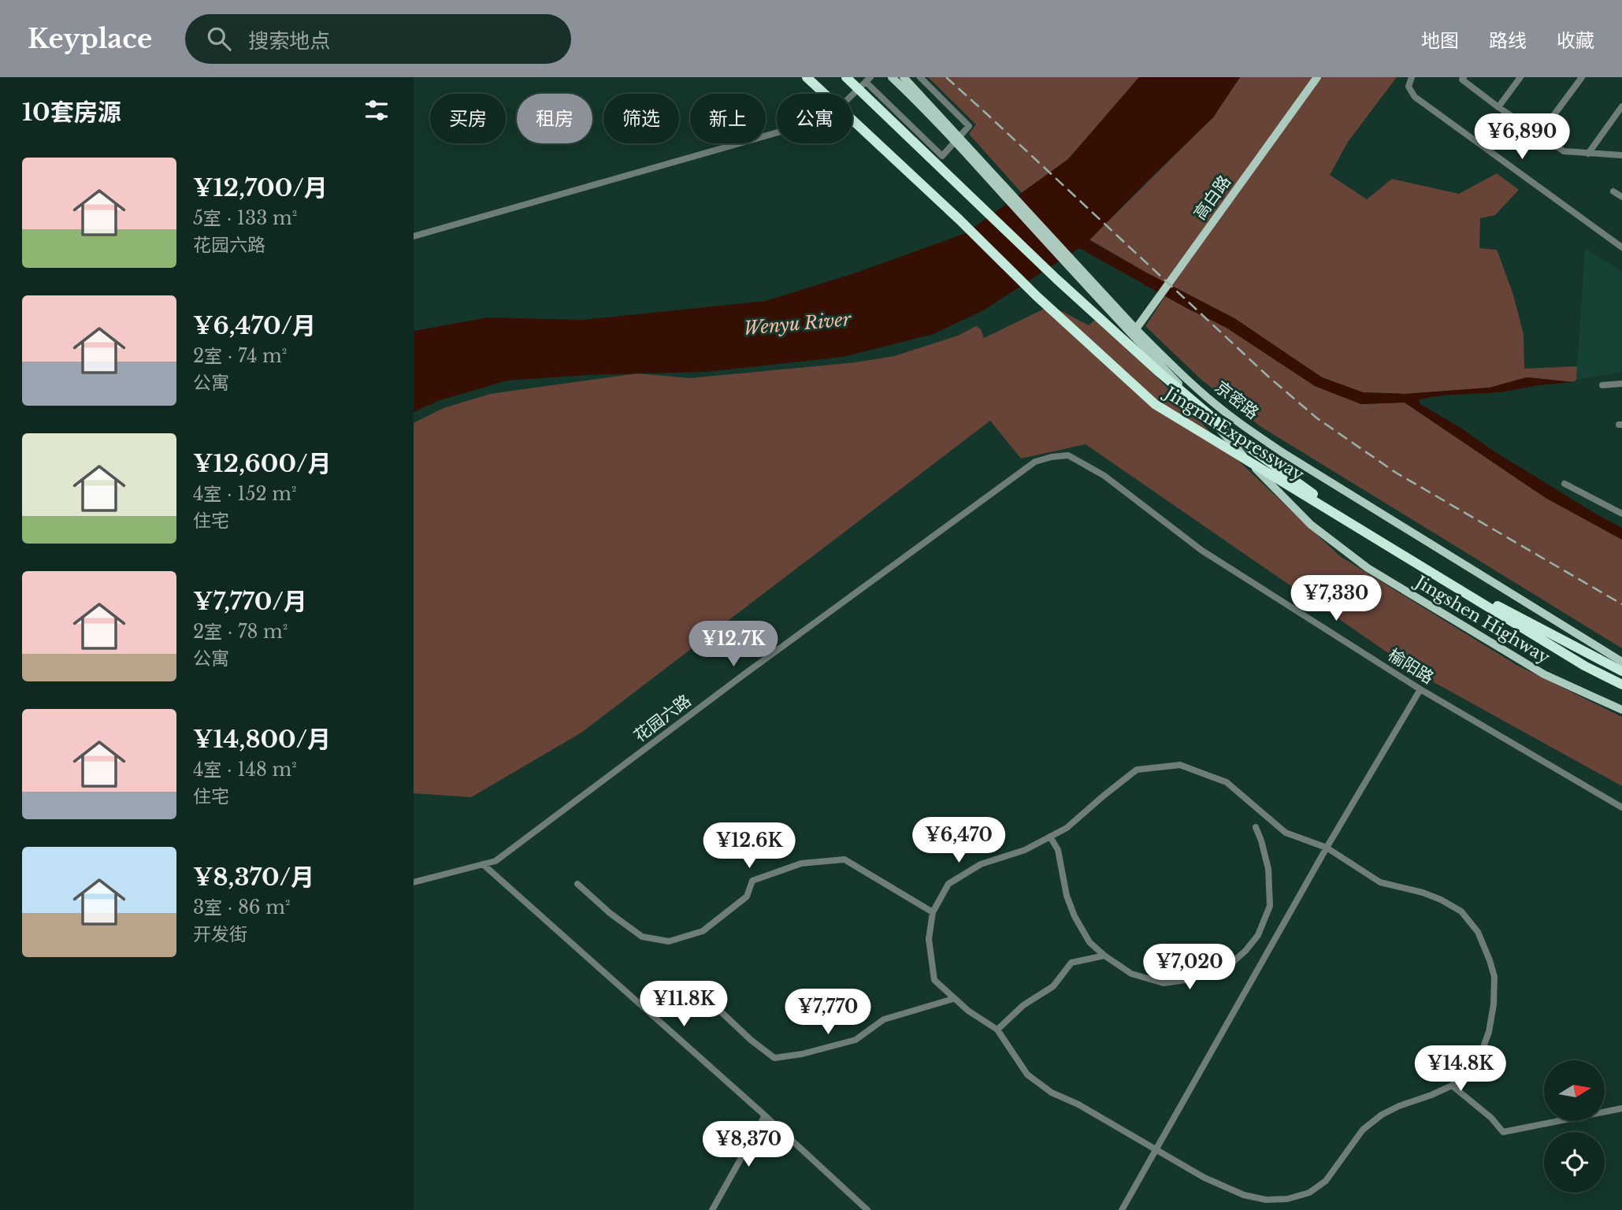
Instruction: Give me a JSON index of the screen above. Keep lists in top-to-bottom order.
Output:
{
  "streets": {
    "highway": ["Jingmi Expressway"],
    "main road": ["高白路", "京密路", "Jingshen Highway"],
    "street": ["榆阳路", "花园六路"]
  },
  "crossings": [
    ["高白路", "京密路"],
    ["高白路", "Jingshen Highway"],
    ["京密路", "Jingshen Highway"],
    ["榆阳路", "花园六路"]
  ],
  "water": ["Wenyu River"],
  "north": "right",
  "page": {
    "header": "Keyplace",
    "search": "搜索地点",
    "nav": ["地图", "路线", "收藏"],
    "heading": "10套房源",
    "chip": [
      "买房",
      "租房",
      "筛选",
      "新上",
      "公寓"
    ],
    "price": [
      "¥6,890",
      "¥7,330",
      "¥12.7K",
      "¥6,470",
      "¥12.6K",
      "¥7,020",
      "¥11.8K",
      "¥7,770",
      "¥14.8K",
      "¥8,370"
    ],
    "list": [
      {
        "name": "¥12,700/月",
        "note": "5室 · 133 m² · 花园六路"
      },
      {
        "name": "¥6,470/月",
        "note": "2室 · 74 m² · 公寓"
      },
      {
        "name": "¥12,600/月",
        "note": "4室 · 152 m² · 住宅"
      },
      {
        "name": "¥7,770/月",
        "note": "2室 · 78 m² · 公寓"
      },
      {
        "name": "¥14,800/月",
        "note": "4室 · 148 m² · 住宅"
      },
      {
        "name": "¥8,370/月",
        "note": "3室 · 86 m² · 开发街"
      }
    ]
  }
}
